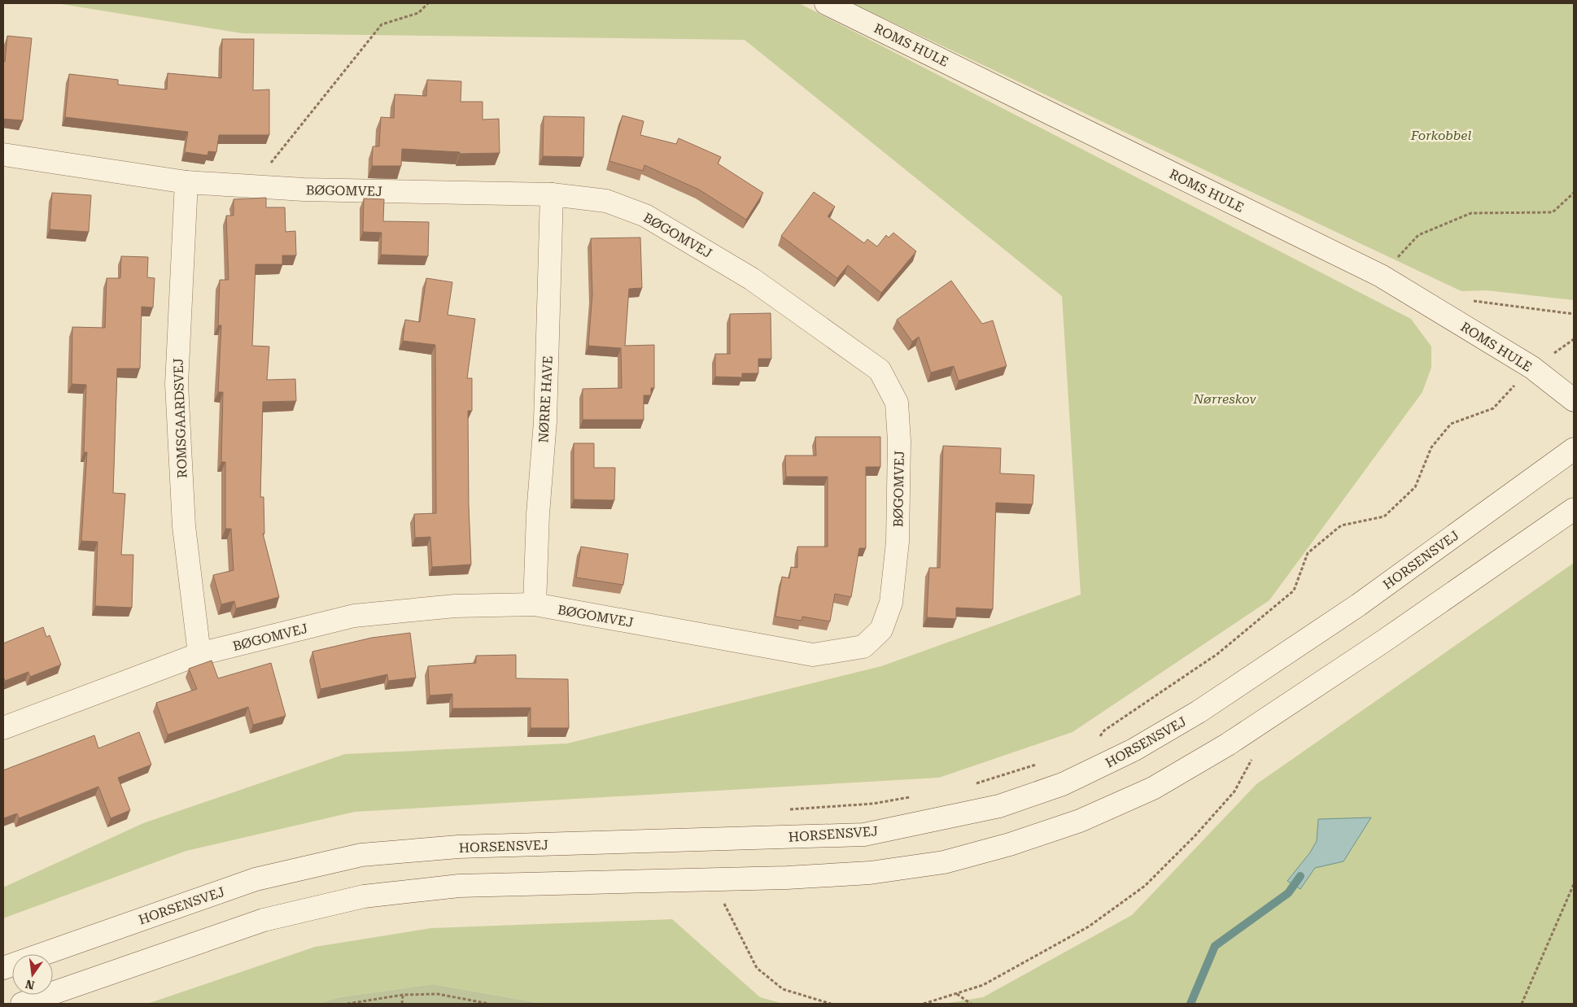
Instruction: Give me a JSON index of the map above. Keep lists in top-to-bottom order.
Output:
{
  "streets": {
    "street": [
      "ROMS HULE",
      "BØGOMVEJ",
      "NØRRE HAVE",
      "ROMSGAARDSVEJ",
      "HORSENSVEJ"
    ]
  },
  "crossings": [
    ["BØGOMVEJ", "NØRRE HAVE"],
    ["BØGOMVEJ", "ROMSGAARDSVEJ"]
  ],
  "parks": ["Forkobbel", "Nørreskov"],
  "north": "bottom"
}
